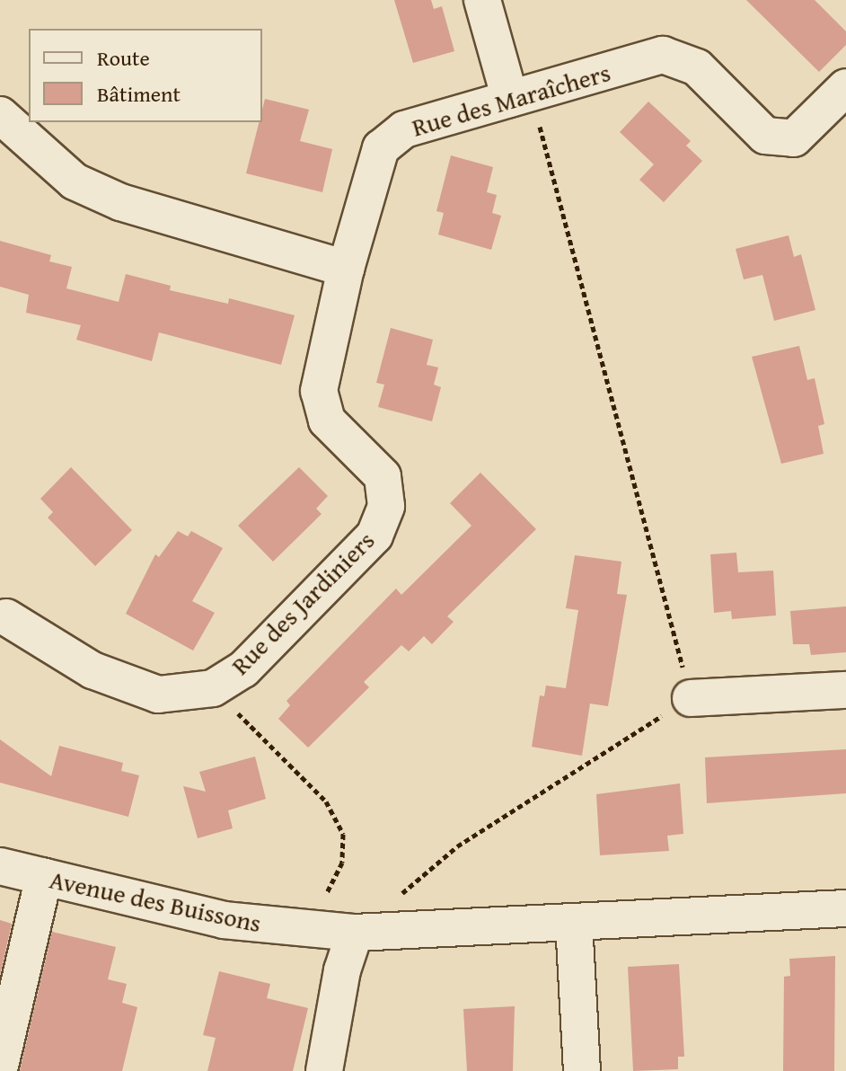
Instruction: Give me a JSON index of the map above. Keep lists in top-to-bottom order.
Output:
{
  "streets": {
    "street": ["Rue des Maraîchers", "Rue des Jardiniers", "Avenue des Buissons"]
  },
  "crossings": [
    ["Rue des Maraîchers", "Rue des Jardiniers"]
  ],
  "legend": ["Route", "Bâtiment"]
}
